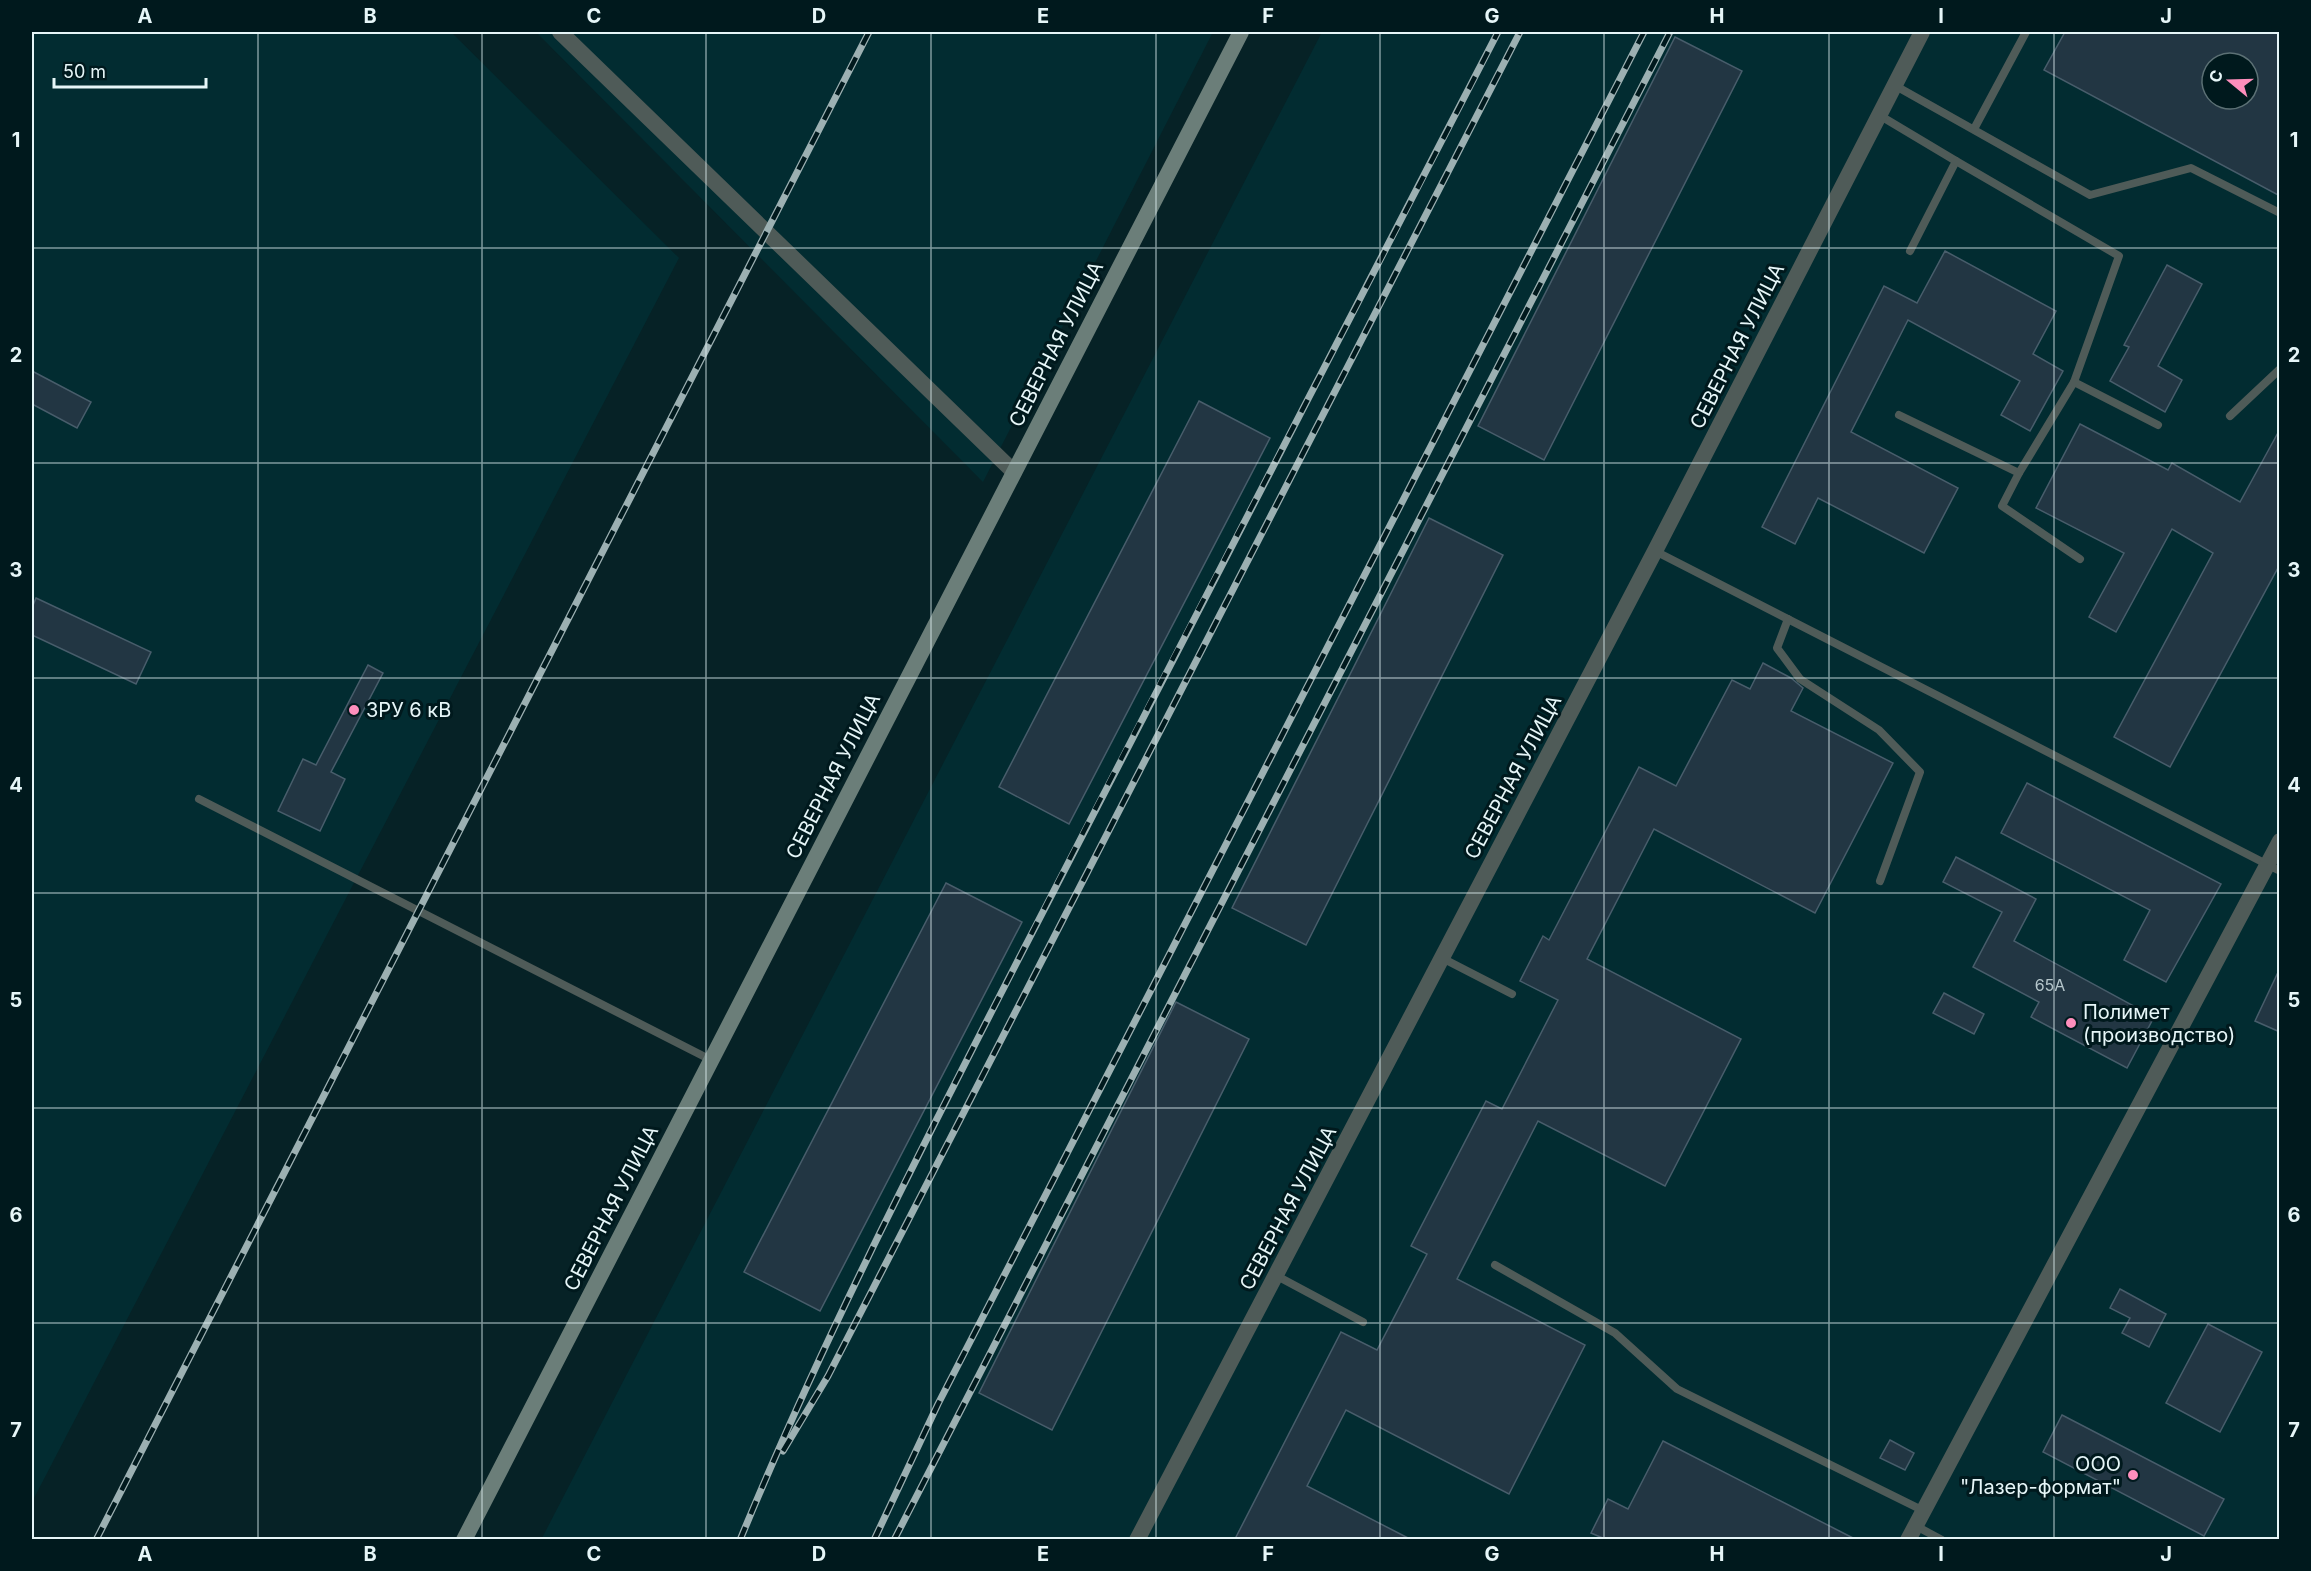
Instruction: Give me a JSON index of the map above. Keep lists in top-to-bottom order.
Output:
{
  "streets": {
    "main road": ["СЕВЕРНАЯ УЛИЦА"]
  },
  "places": ["ЗРУ 6 кВ", "Полимет (производство)", "ООО \"Лазер-формат\""],
  "house_numbers": ["65А"],
  "scale_bar": "50 m",
  "north": "left",
  "grid": {
    "columns": [
      "A",
      "B",
      "C",
      "D",
      "E",
      "F",
      "G",
      "H",
      "I",
      "J"
    ],
    "rows": [
      "1",
      "2",
      "3",
      "4",
      "5",
      "6",
      "7"
    ]
  }
}
